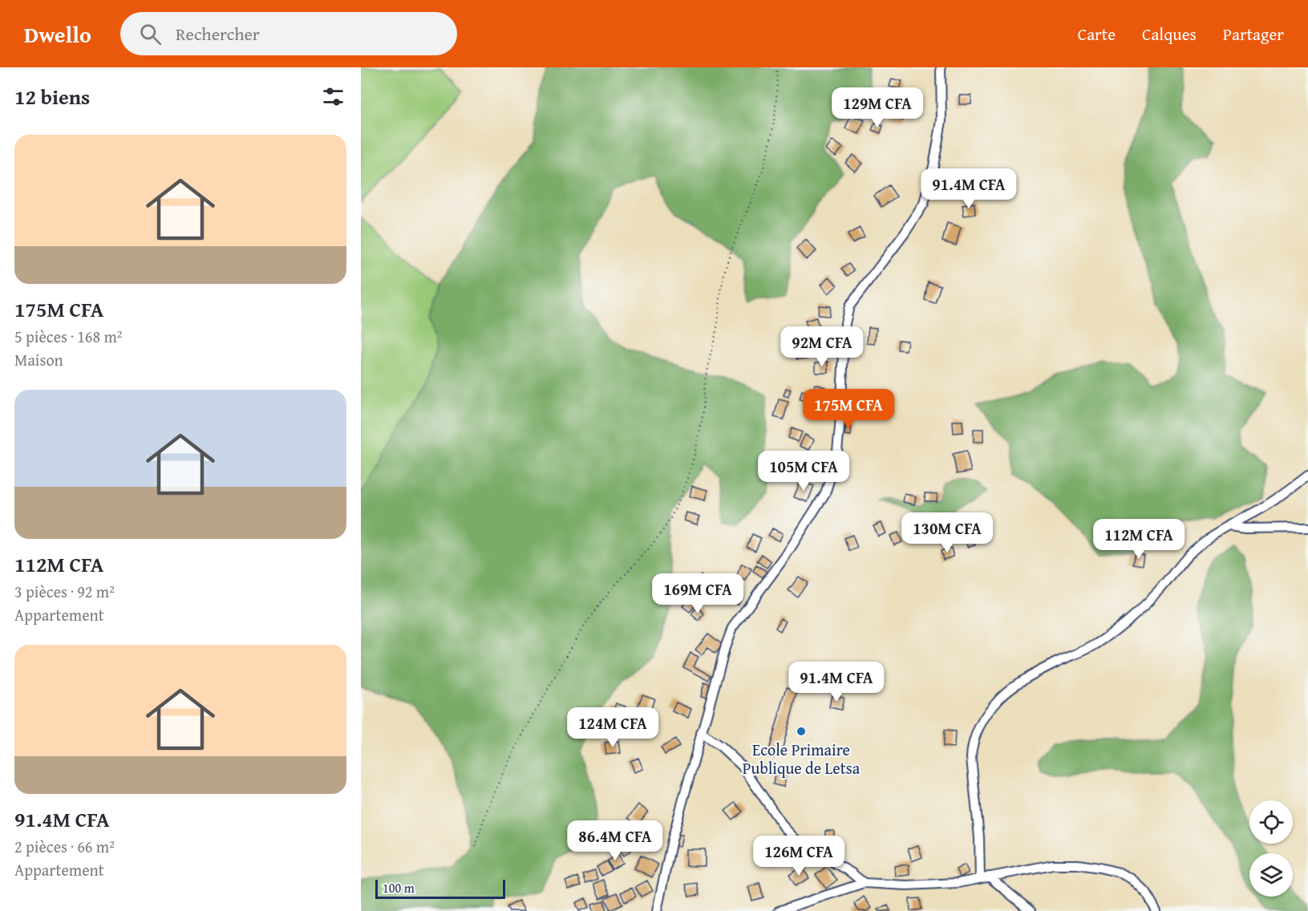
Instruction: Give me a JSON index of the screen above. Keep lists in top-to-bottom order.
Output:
{
  "places": ["Ecole Primaire Publique de Letsa"],
  "scale_bar": "100 m",
  "page": {
    "header": "Dwello",
    "search": "Rechercher",
    "nav": ["Carte", "Calques", "Partager"],
    "heading": "12 biens",
    "price": [
      "129M CFA",
      "91.4M CFA",
      "92M CFA",
      "175M CFA",
      "105M CFA",
      "130M CFA",
      "112M CFA",
      "169M CFA",
      "91.4M CFA",
      "124M CFA",
      "86.4M CFA",
      "126M CFA"
    ],
    "list": [
      {
        "name": "175M CFA",
        "note": "5 pièces · 168 m² · Maison"
      },
      {
        "name": "112M CFA",
        "note": "3 pièces · 92 m² · Appartement"
      },
      {
        "name": "91.4M CFA",
        "note": "2 pièces · 66 m² · Appartement"
      }
    ],
    "scale": "100 m"
  }
}
